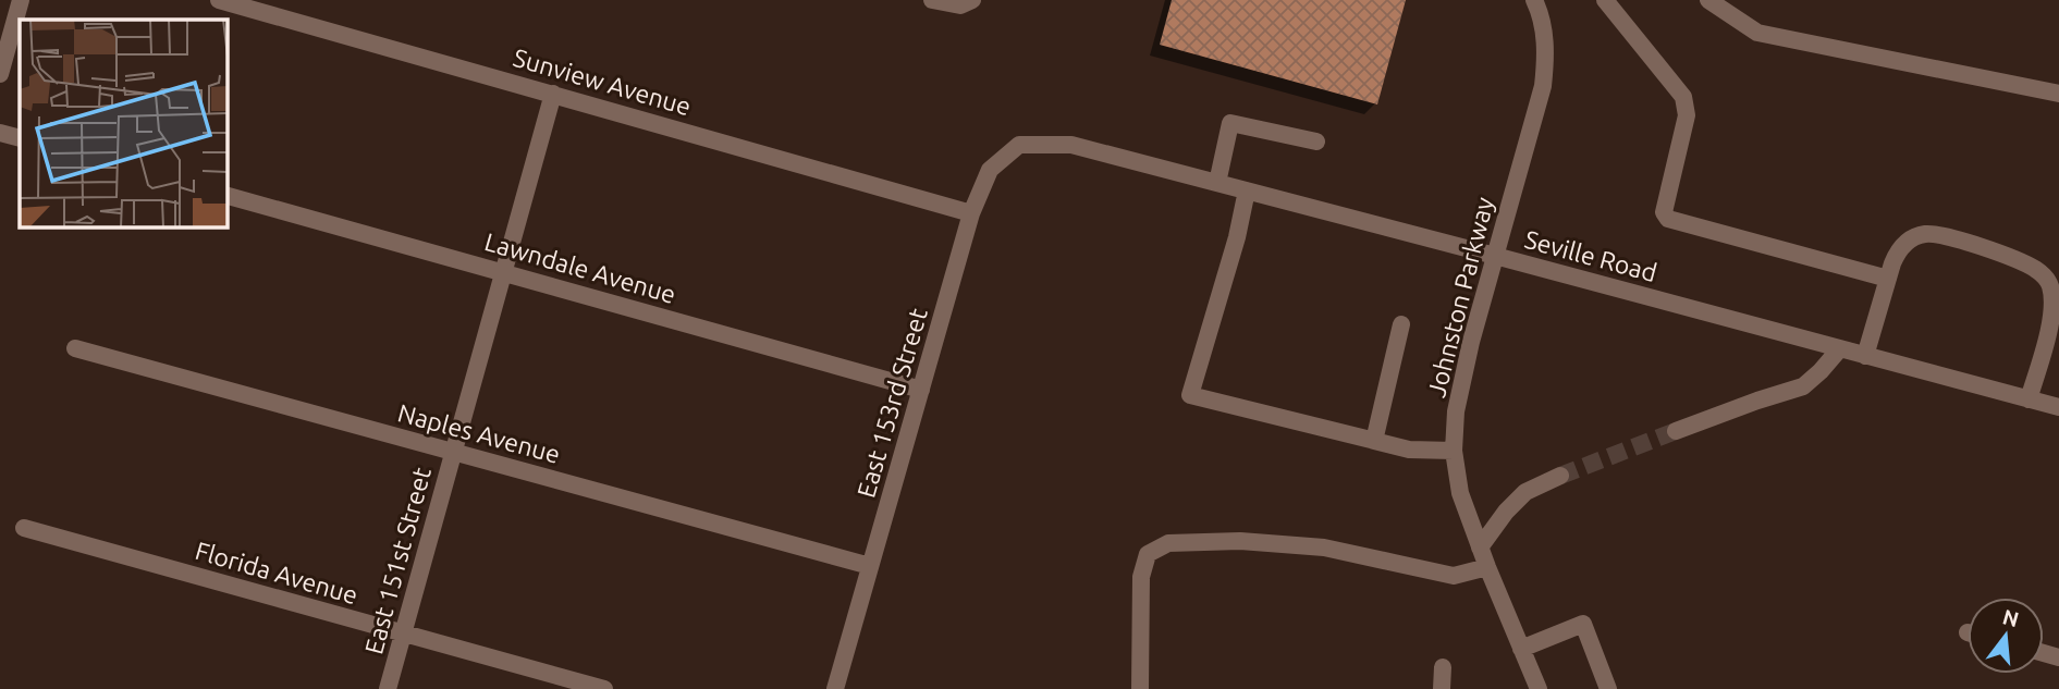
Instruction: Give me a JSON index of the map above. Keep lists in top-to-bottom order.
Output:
{
  "streets": {
    "street": [
      "Sunview Avenue",
      "Seville Road",
      "Lawndale Avenue",
      "Johnston Parkway",
      "East 153rd Street",
      "Naples Avenue",
      "East 151st Street",
      "Florida Avenue"
    ]
  },
  "crossings": [
    ["Sunview Avenue", "East 153rd Street"],
    ["Sunview Avenue", "East 151st Street"],
    ["Seville Road", "Johnston Parkway"],
    ["Seville Road", "East 153rd Street"],
    ["Lawndale Avenue", "East 153rd Street"],
    ["Lawndale Avenue", "East 151st Street"],
    ["East 153rd Street", "Naples Avenue"],
    ["Naples Avenue", "East 151st Street"],
    ["East 151st Street", "Florida Avenue"]
  ],
  "north": "top"
}
